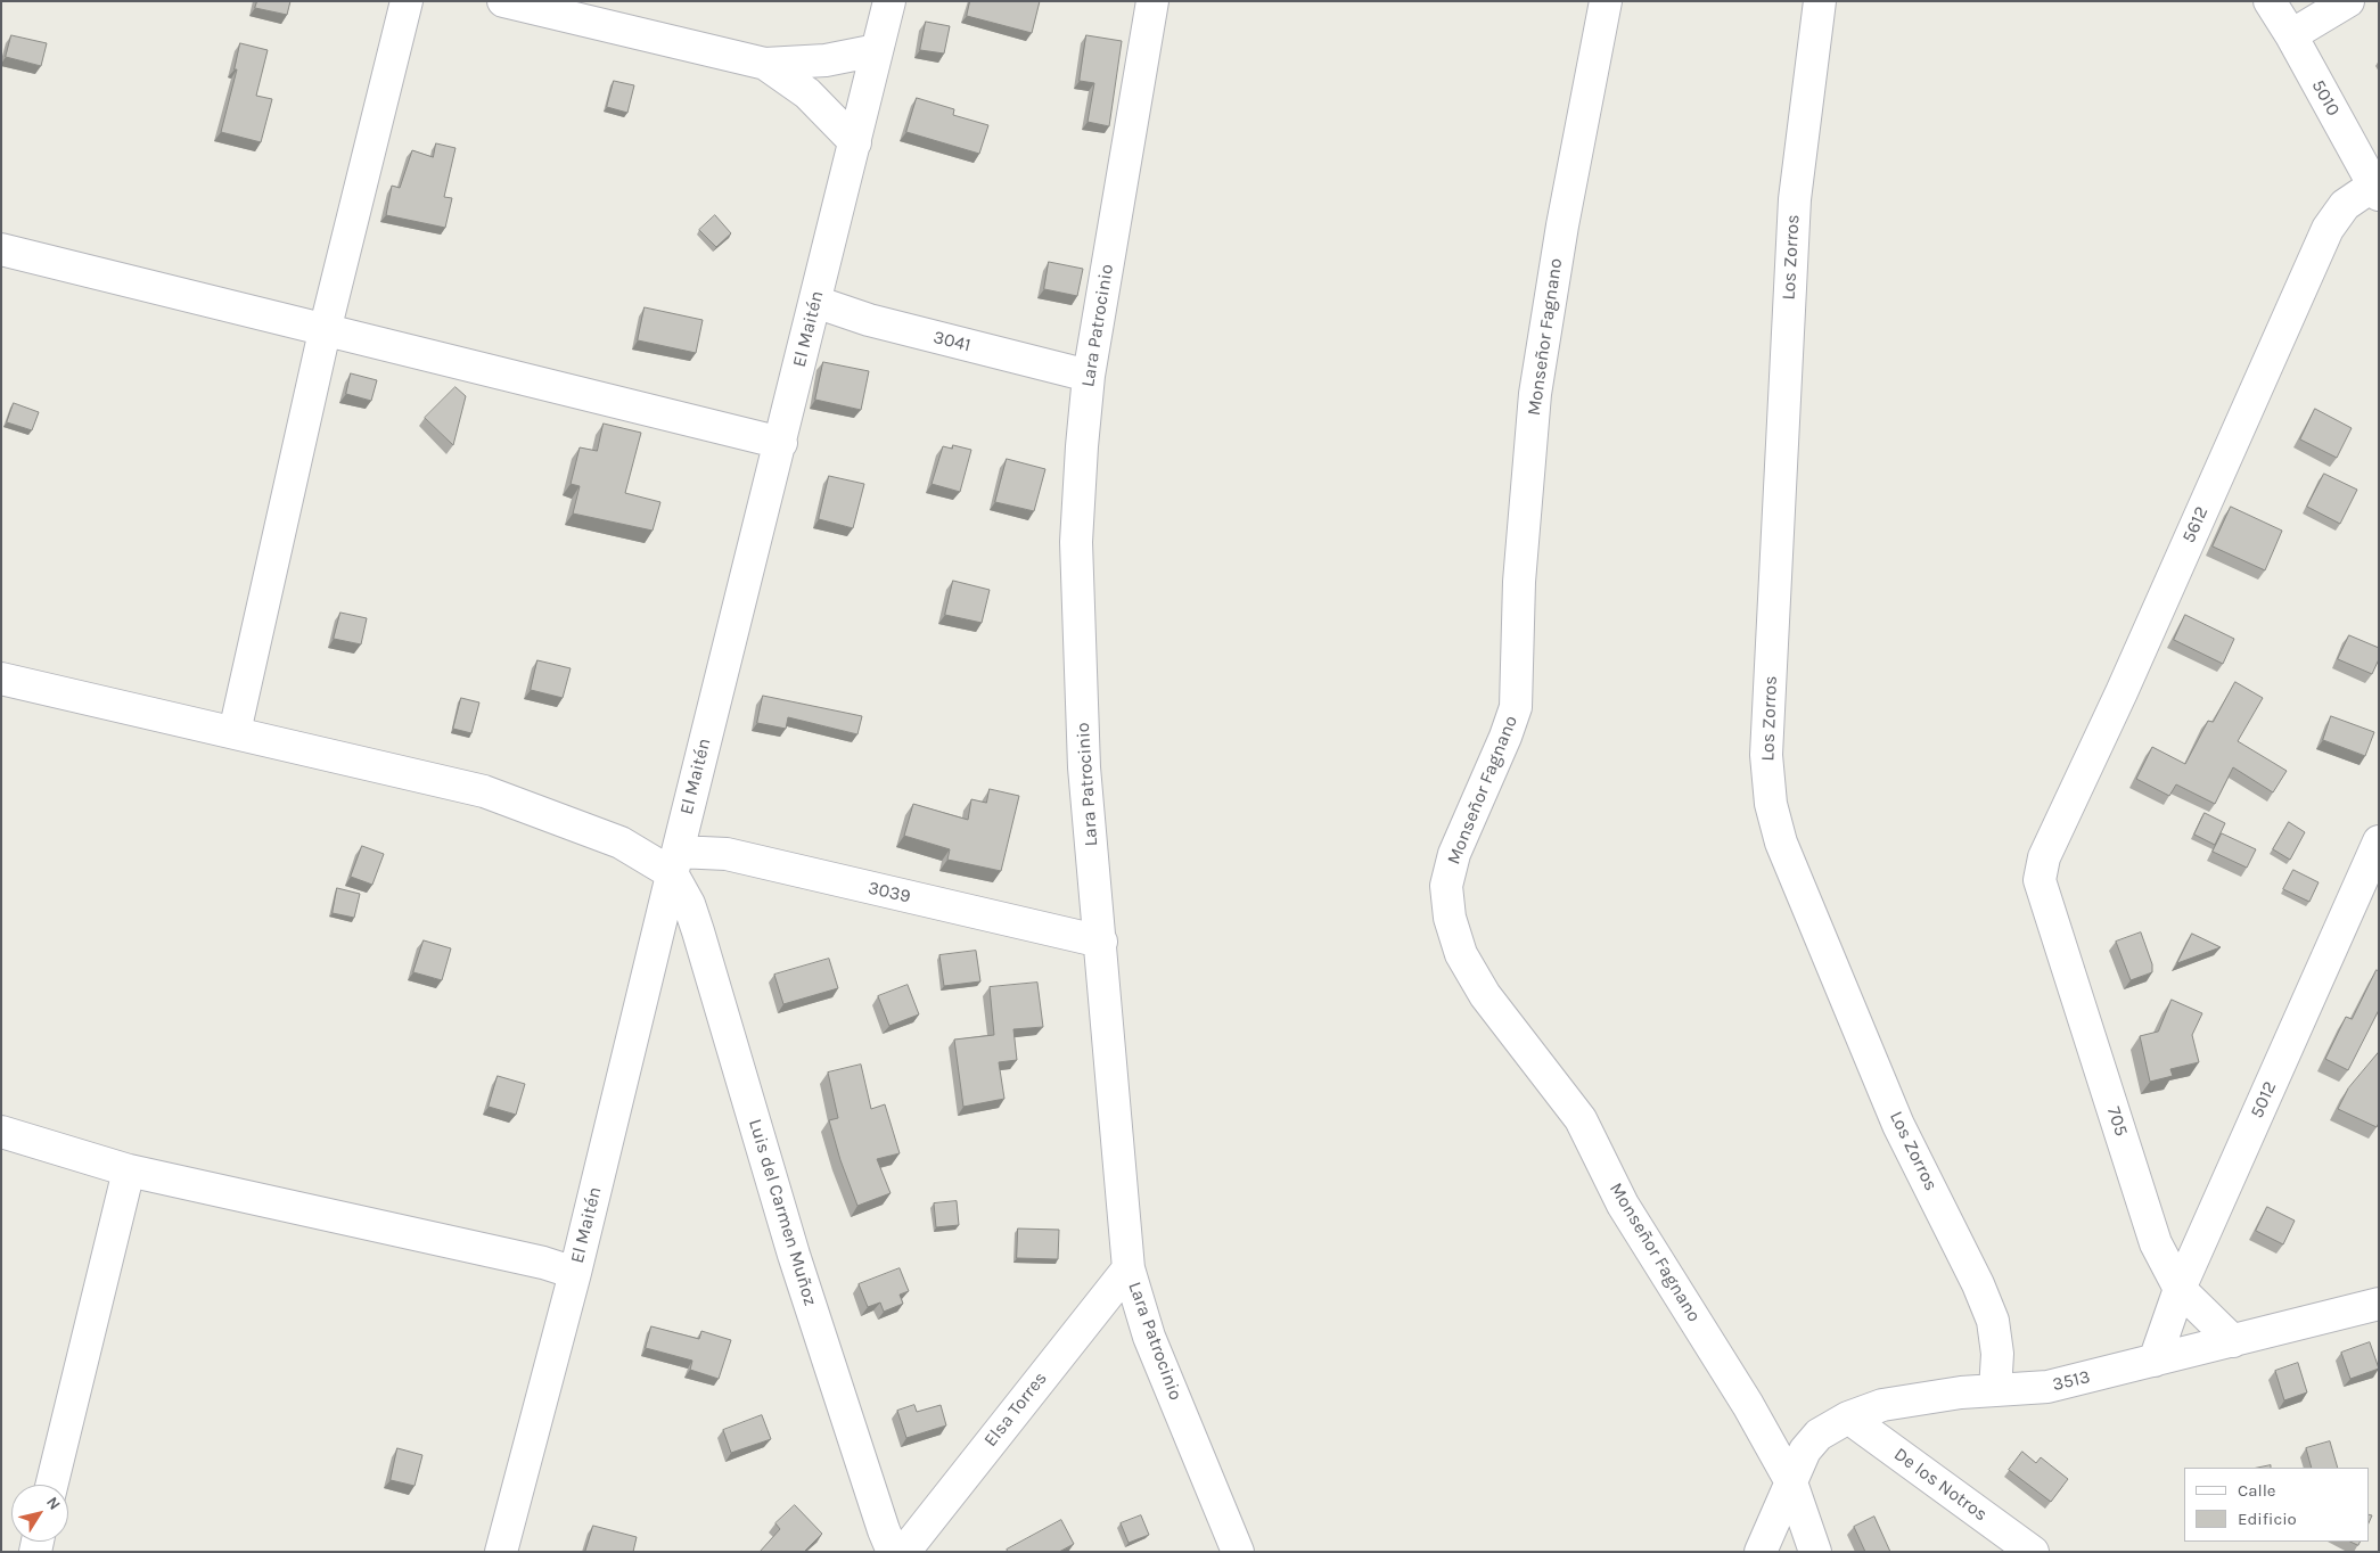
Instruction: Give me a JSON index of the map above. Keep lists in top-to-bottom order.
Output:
{
  "streets": {
    "street": [
      "5010",
      "Los Zorros",
      "Lara Patrocinio",
      "El Maitén",
      "Monseñor Fagnano",
      "3041",
      "5612",
      "3039",
      "5012",
      "705",
      "Luis del Carmen Muñoz",
      "3513",
      "Elsa Torres",
      "De los Notros"
    ]
  },
  "crossings": [
    ["5010", "5612"],
    ["Los Zorros", "3513"],
    ["Lara Patrocinio", "3041"],
    ["Lara Patrocinio", "3039"],
    ["Lara Patrocinio", "Elsa Torres"],
    ["El Maitén", "3041"],
    ["El Maitén", "3039"],
    ["El Maitén", "Luis del Carmen Muñoz"],
    ["Monseñor Fagnano", "3513"],
    ["5612", "705"],
    ["3039", "Luis del Carmen Muñoz"],
    ["5012", "705"],
    ["5012", "3513"],
    ["705", "3513"],
    ["3513", "De los Notros"]
  ],
  "legend": ["Calle", "Edificio"],
  "north": "top right"
}
